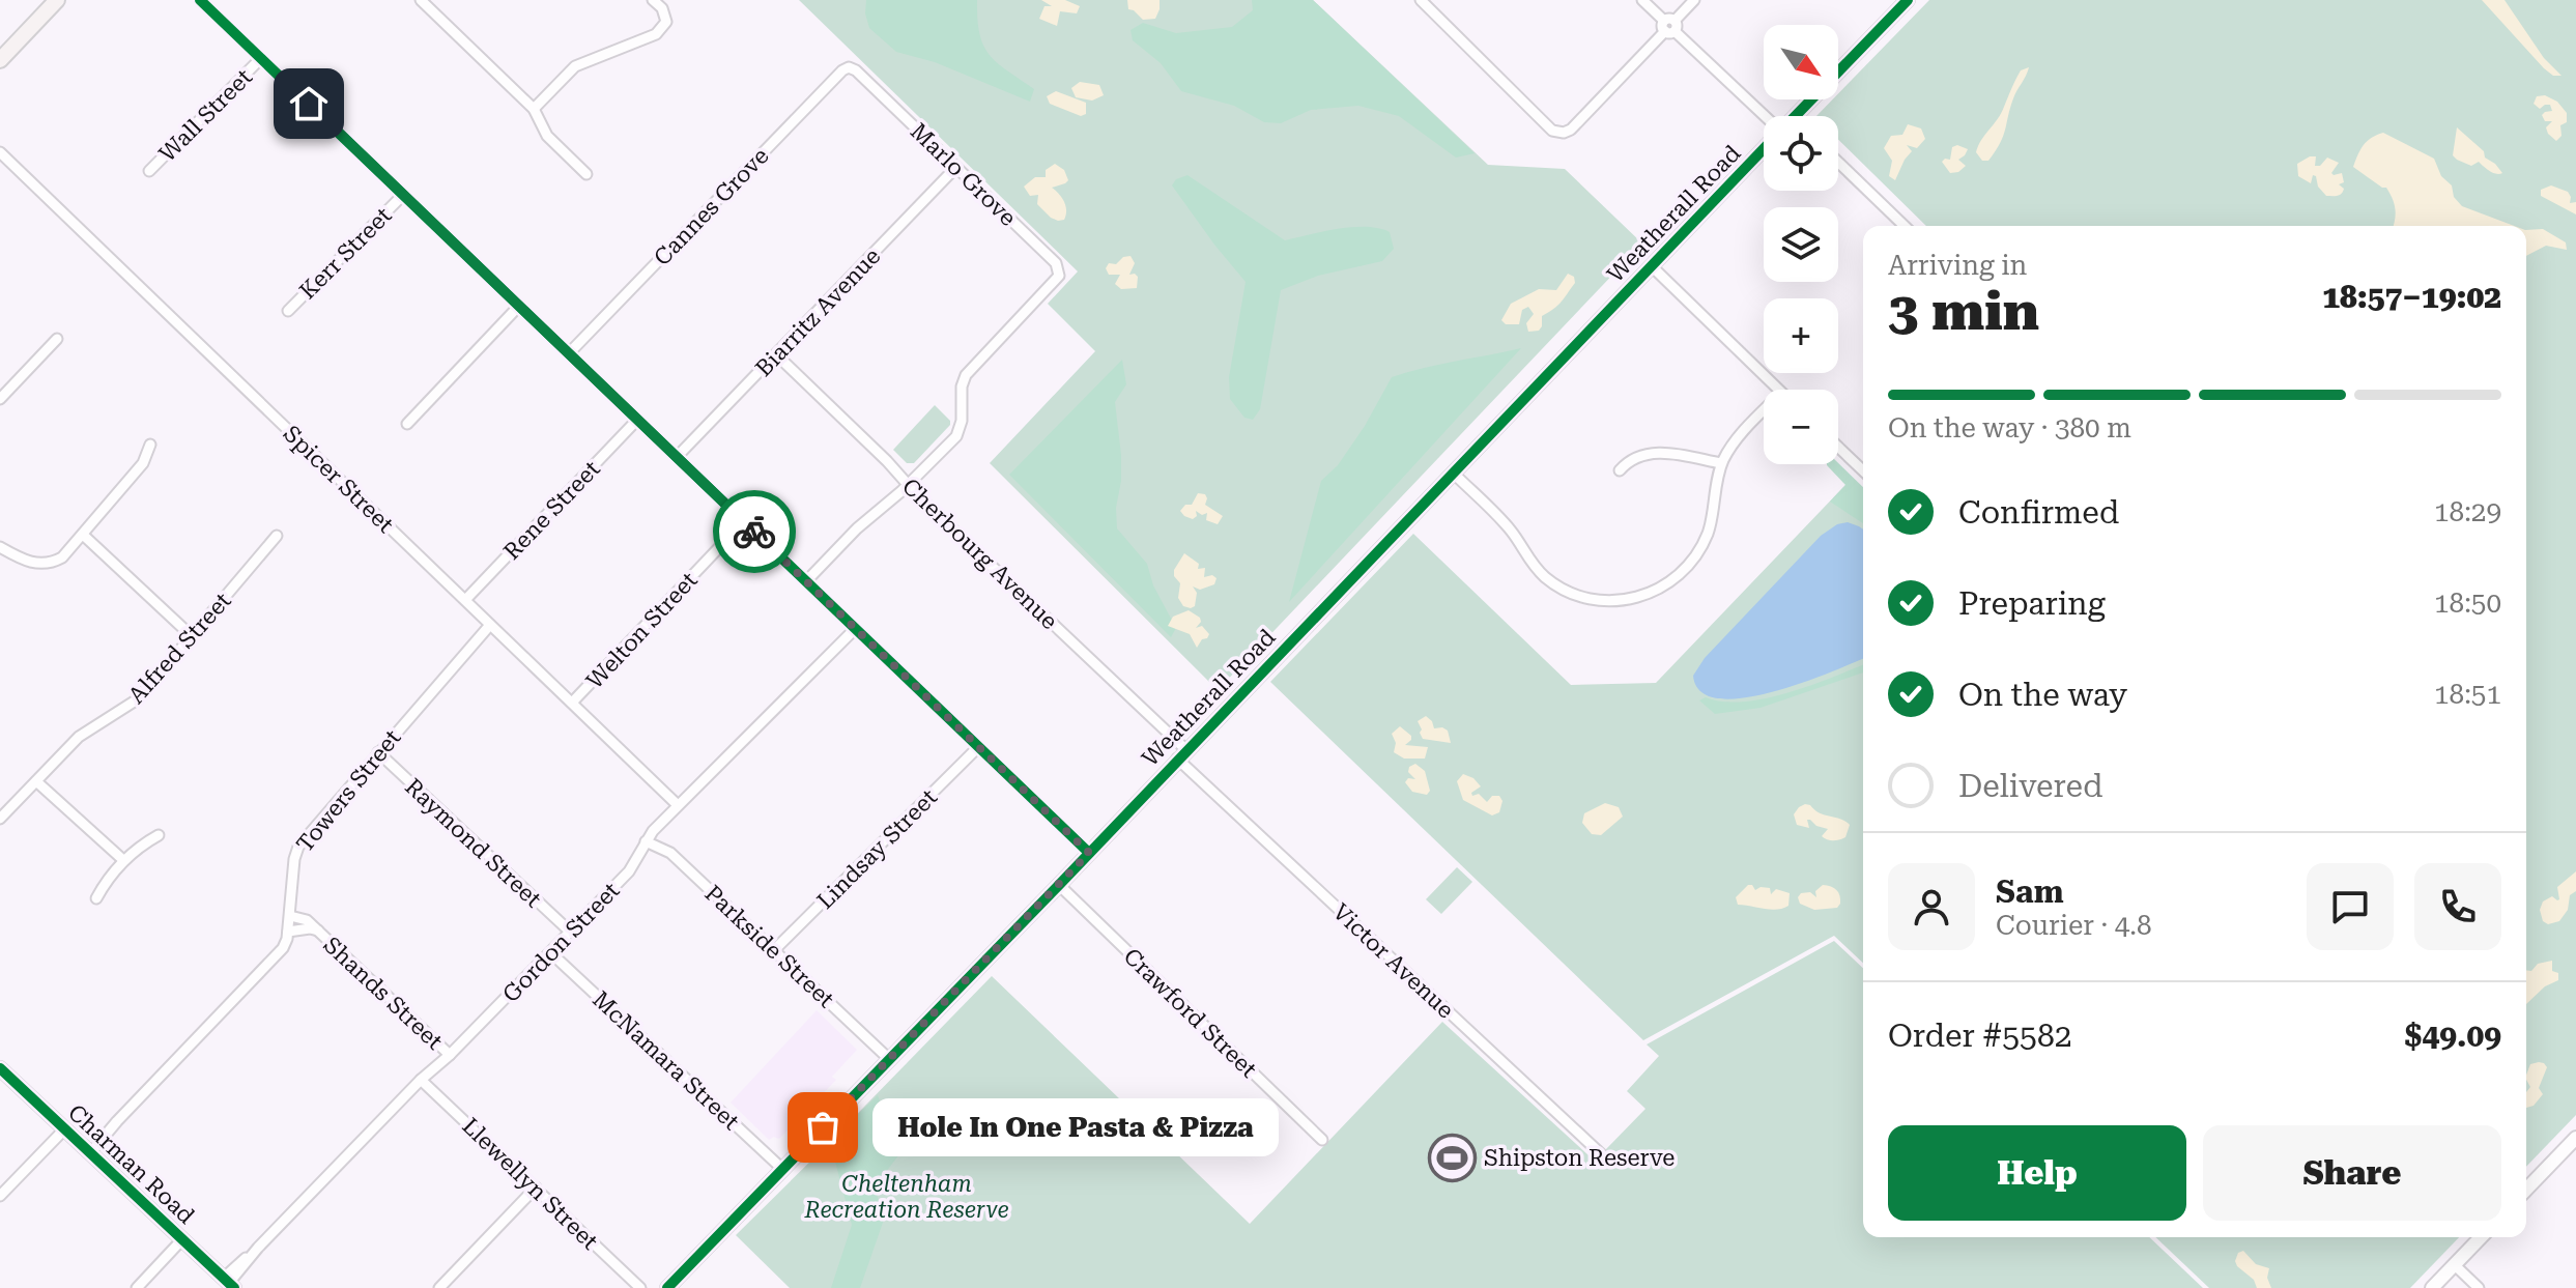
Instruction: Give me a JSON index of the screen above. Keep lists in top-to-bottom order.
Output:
{
  "streets": {
    "street": [
      "Wall Street",
      "Marlo Grove",
      "Cannes Grove",
      "Weatherall Road",
      "Kerr Street",
      "Biarritz Avenue",
      "Spicer Street",
      "Rene Street",
      "Cherbourg Avenue",
      "Welton Street",
      "Alfred Street",
      "Towers Street",
      "Raymond Street",
      "Lindsay Street",
      "Gordon Street",
      "Parkside Street",
      "Victor Avenue",
      "Shands Street",
      "Crawford Street",
      "McNamara Street",
      "Charman Road",
      "Llewellyn Street"
    ]
  },
  "crossings": [
    ["Marlo Grove", "Cannes Grove"],
    ["Marlo Grove", "Biarritz Avenue"],
    ["Marlo Grove", "Cherbourg Avenue"],
    ["Weatherall Road", "Cherbourg Avenue"],
    ["Weatherall Road", "Parkside Street"],
    ["Weatherall Road", "Victor Avenue"],
    ["Weatherall Road", "Crawford Street"],
    ["Weatherall Road", "McNamara Street"],
    ["Biarritz Avenue", "Cherbourg Avenue"],
    ["Spicer Street", "Rene Street"],
    ["Spicer Street", "Welton Street"],
    ["Spicer Street", "Towers Street"],
    ["Spicer Street", "Gordon Street"],
    ["Cherbourg Avenue", "Victor Avenue"],
    ["Towers Street", "Raymond Street"],
    ["Towers Street", "Shands Street"],
    ["Towers Street", "Charman Road"],
    ["Raymond Street", "Gordon Street"],
    ["Lindsay Street", "Parkside Street"],
    ["Gordon Street", "Parkside Street"],
    ["Gordon Street", "Shands Street"],
    ["Gordon Street", "McNamara Street"],
    ["Gordon Street", "Charman Road"],
    ["Gordon Street", "Llewellyn Street"]
  ],
  "parks": ["Cheltenham Recreation Reserve"],
  "places": {
    "other": ["Hole In One Pasta & Pizza"],
    "sports": ["Shipston Reserve"]
  },
  "north": "bottom right",
  "page": {
    "map_buttons": ["+", "−"],
    "heading": ["3 min", "Arriving in", "18:57–19:02"],
    "panel": [
      "Sam",
      "Courier · 4.8",
      "Order #5582",
      "$49.09"
    ],
    "bar": "On the way · 380 m",
    "list": [
      ["Confirmed", "18:29"],
      ["Preparing", "18:50"],
      ["On the way", "18:51"],
      "Delivered"
    ],
    "bubble": "Hole In One Pasta & Pizza",
    "buttons": ["Help", "Share"]
  }
}
